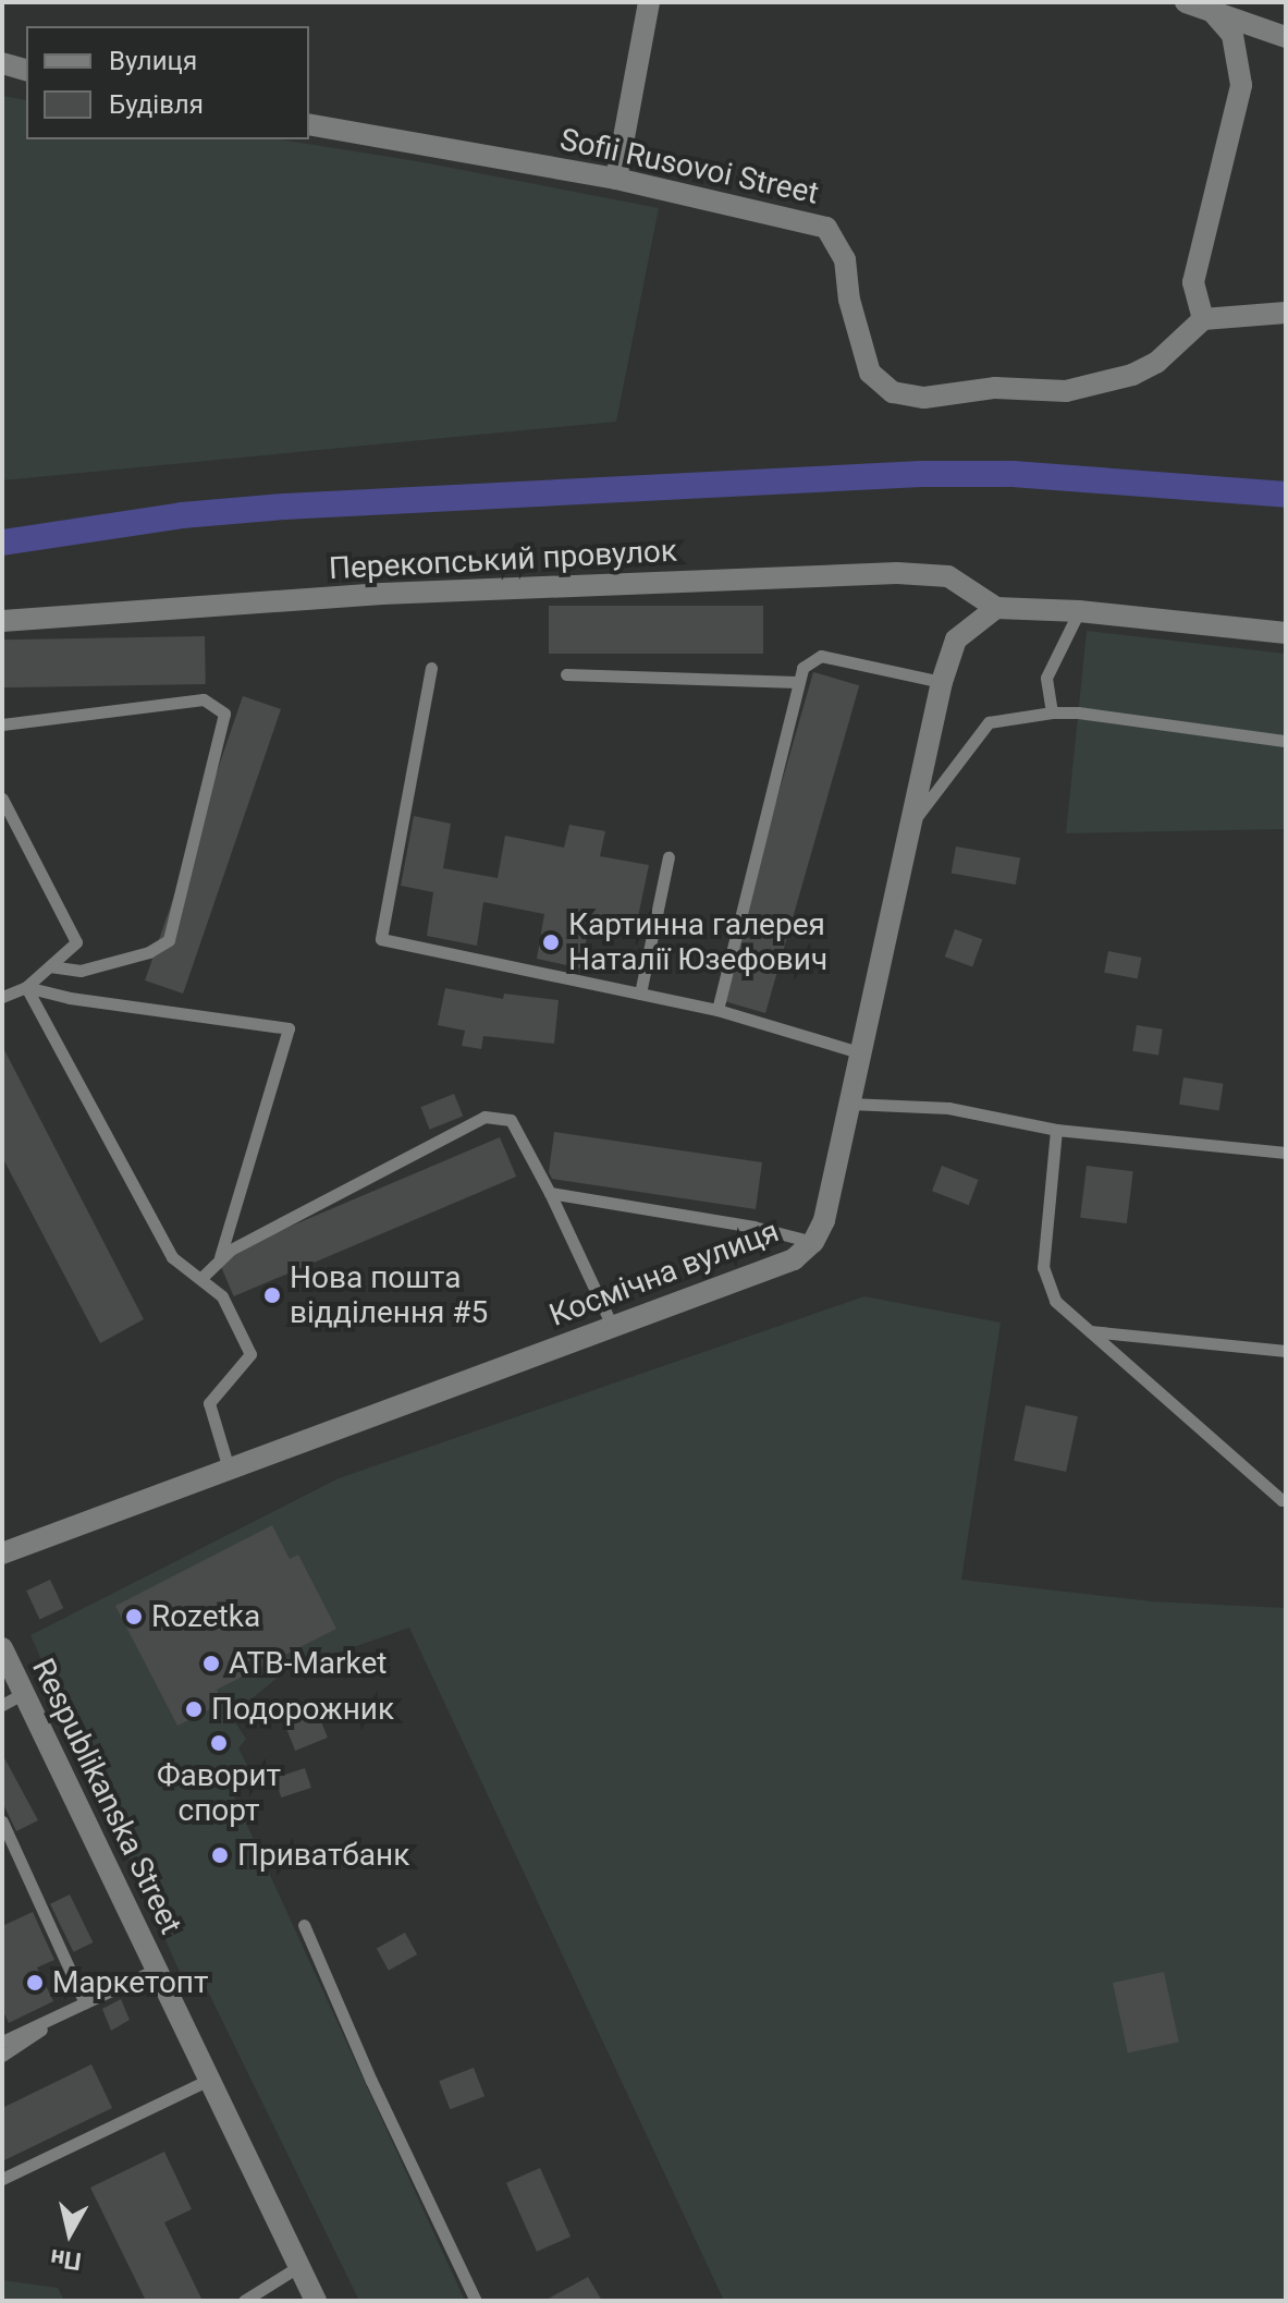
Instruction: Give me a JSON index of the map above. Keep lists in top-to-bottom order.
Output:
{
  "streets": {
    "street": [
      "Sofii Rusovoi Street",
      "Перекопський провулок",
      "Космічна вулиця",
      "Respublikanska Street"
    ]
  },
  "crossings": [
    ["Перекопський провулок", "Космічна вулиця"]
  ],
  "places": [
    "Картинна галерея Наталії Юзефович",
    "Нова пошта відділення #5",
    "Rozetka",
    "ATB-Market",
    "Подорожник",
    "Фаворит спорт",
    "Приватбанк",
    "Маркетопт"
  ],
  "legend": ["Вулиця", "Будівля"],
  "north": "bottom"
}
